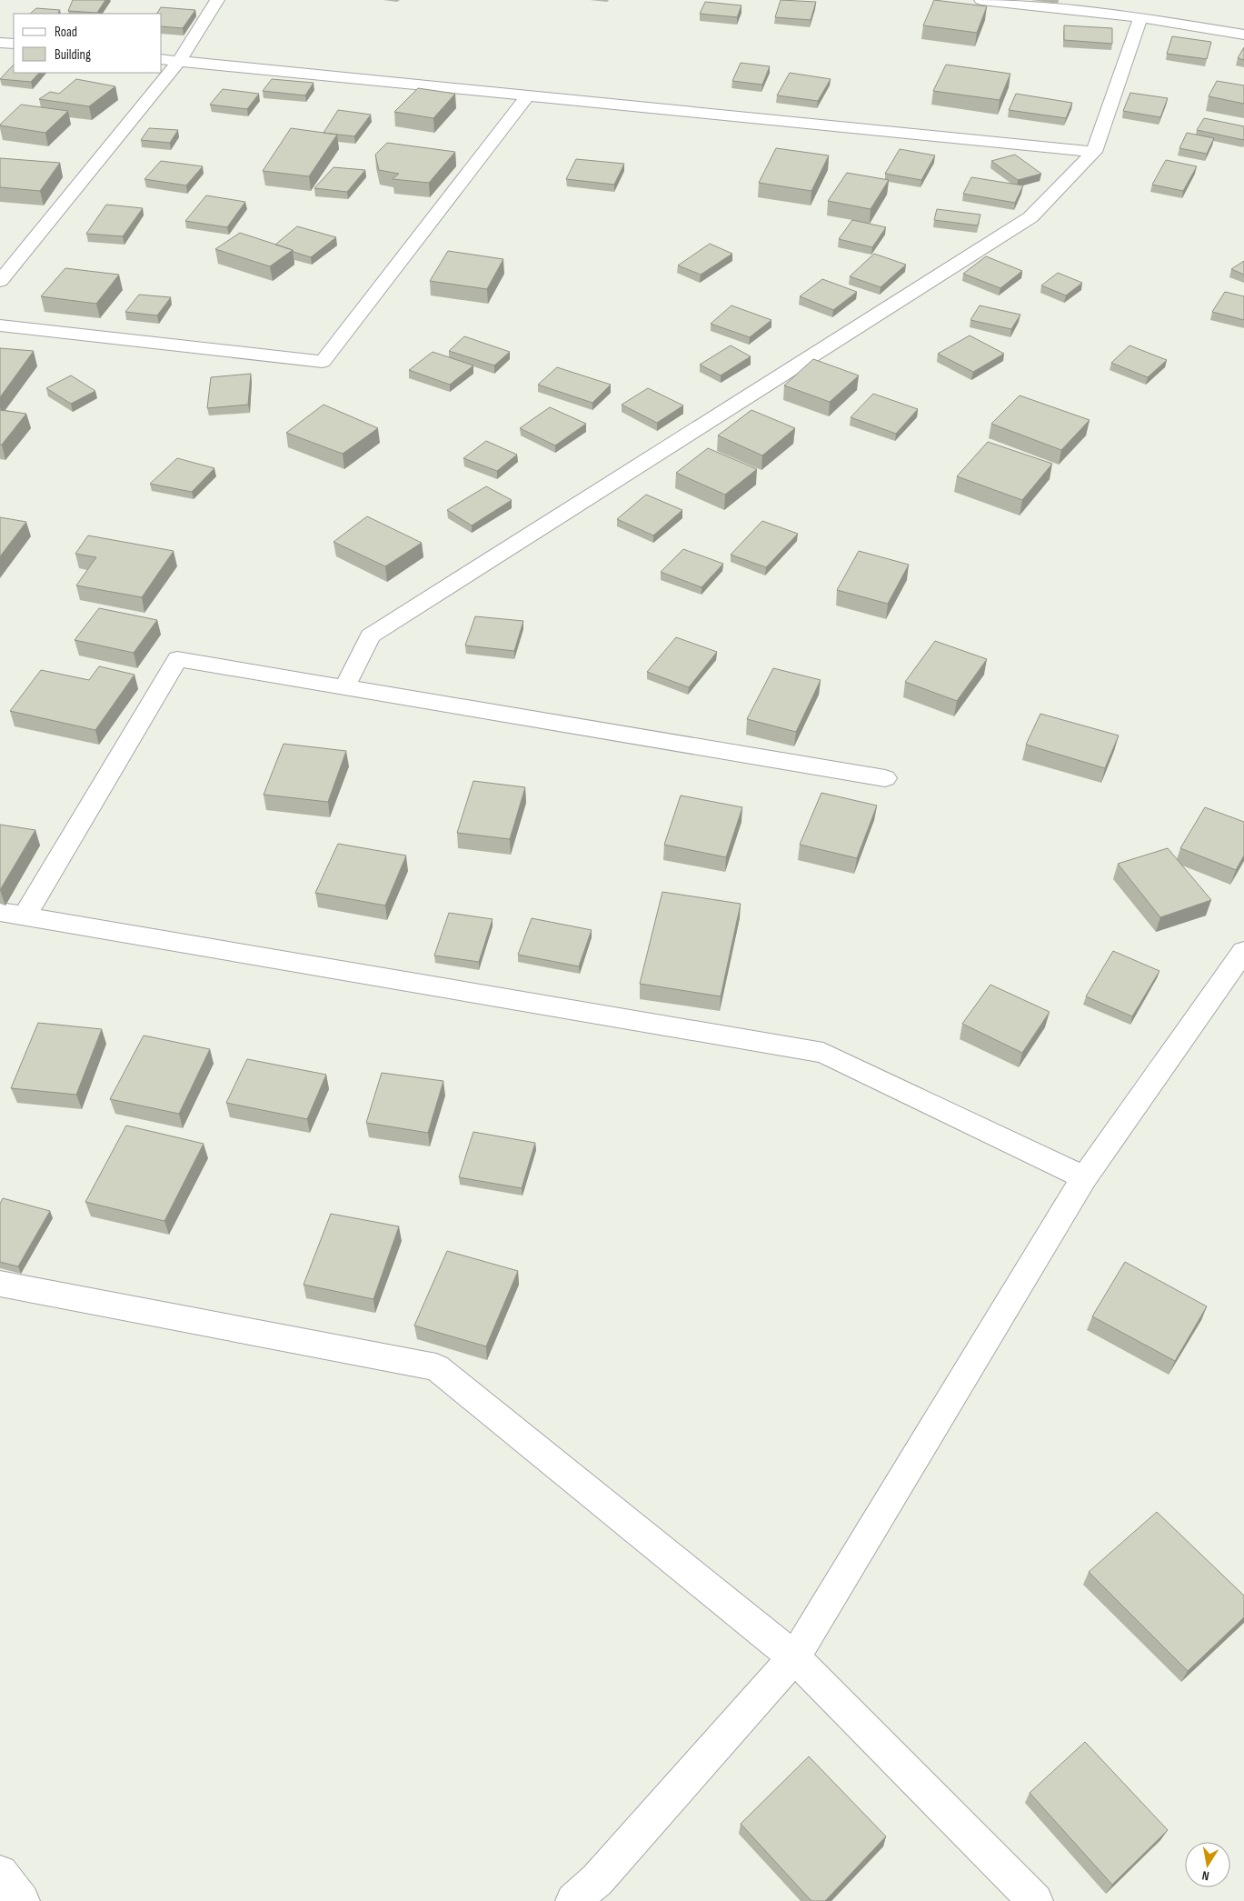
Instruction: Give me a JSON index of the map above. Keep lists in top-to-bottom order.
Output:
{
  "legend": ["Road", "Building"],
  "north": "bottom"
}
